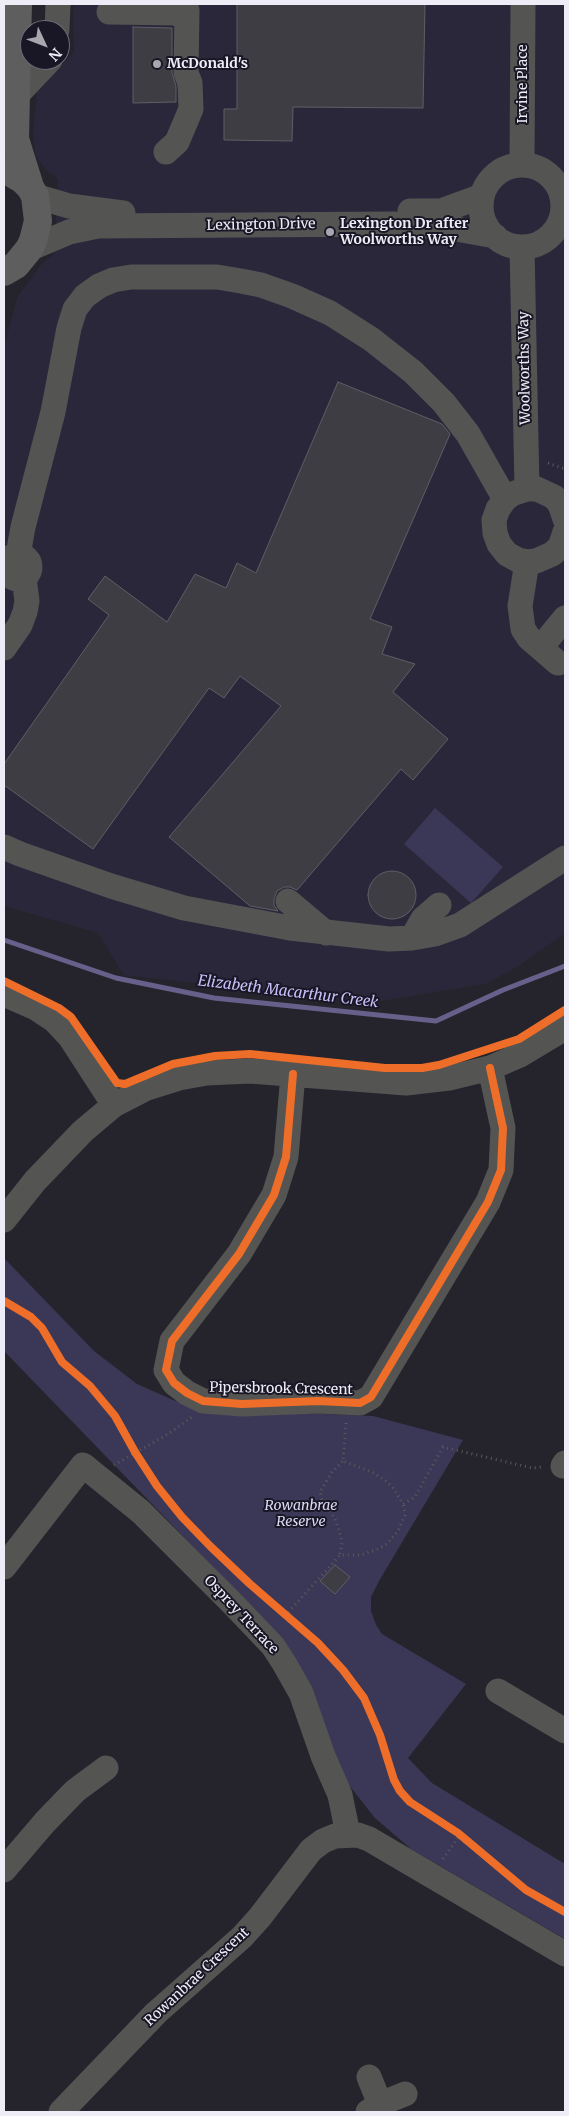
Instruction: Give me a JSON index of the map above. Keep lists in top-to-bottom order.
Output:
{
  "streets": {
    "street": [
      "Irvine Place",
      "Lexington Drive",
      "Woolworths Way",
      "Pipersbrook Crescent",
      "Osprey Terrace",
      "Rowanbrae Crescent"
    ]
  },
  "crossings": [
    ["Irvine Place", "Lexington Drive"],
    ["Irvine Place", "Woolworths Way"],
    ["Lexington Drive", "Woolworths Way"],
    ["Osprey Terrace", "Rowanbrae Crescent"]
  ],
  "water": ["Elizabeth Macarthur Creek"],
  "parks": ["Rowanbrae Reserve"],
  "places": ["McDonald's", "Lexington Dr after Woolworths Way"],
  "north": "bottom right"
}
